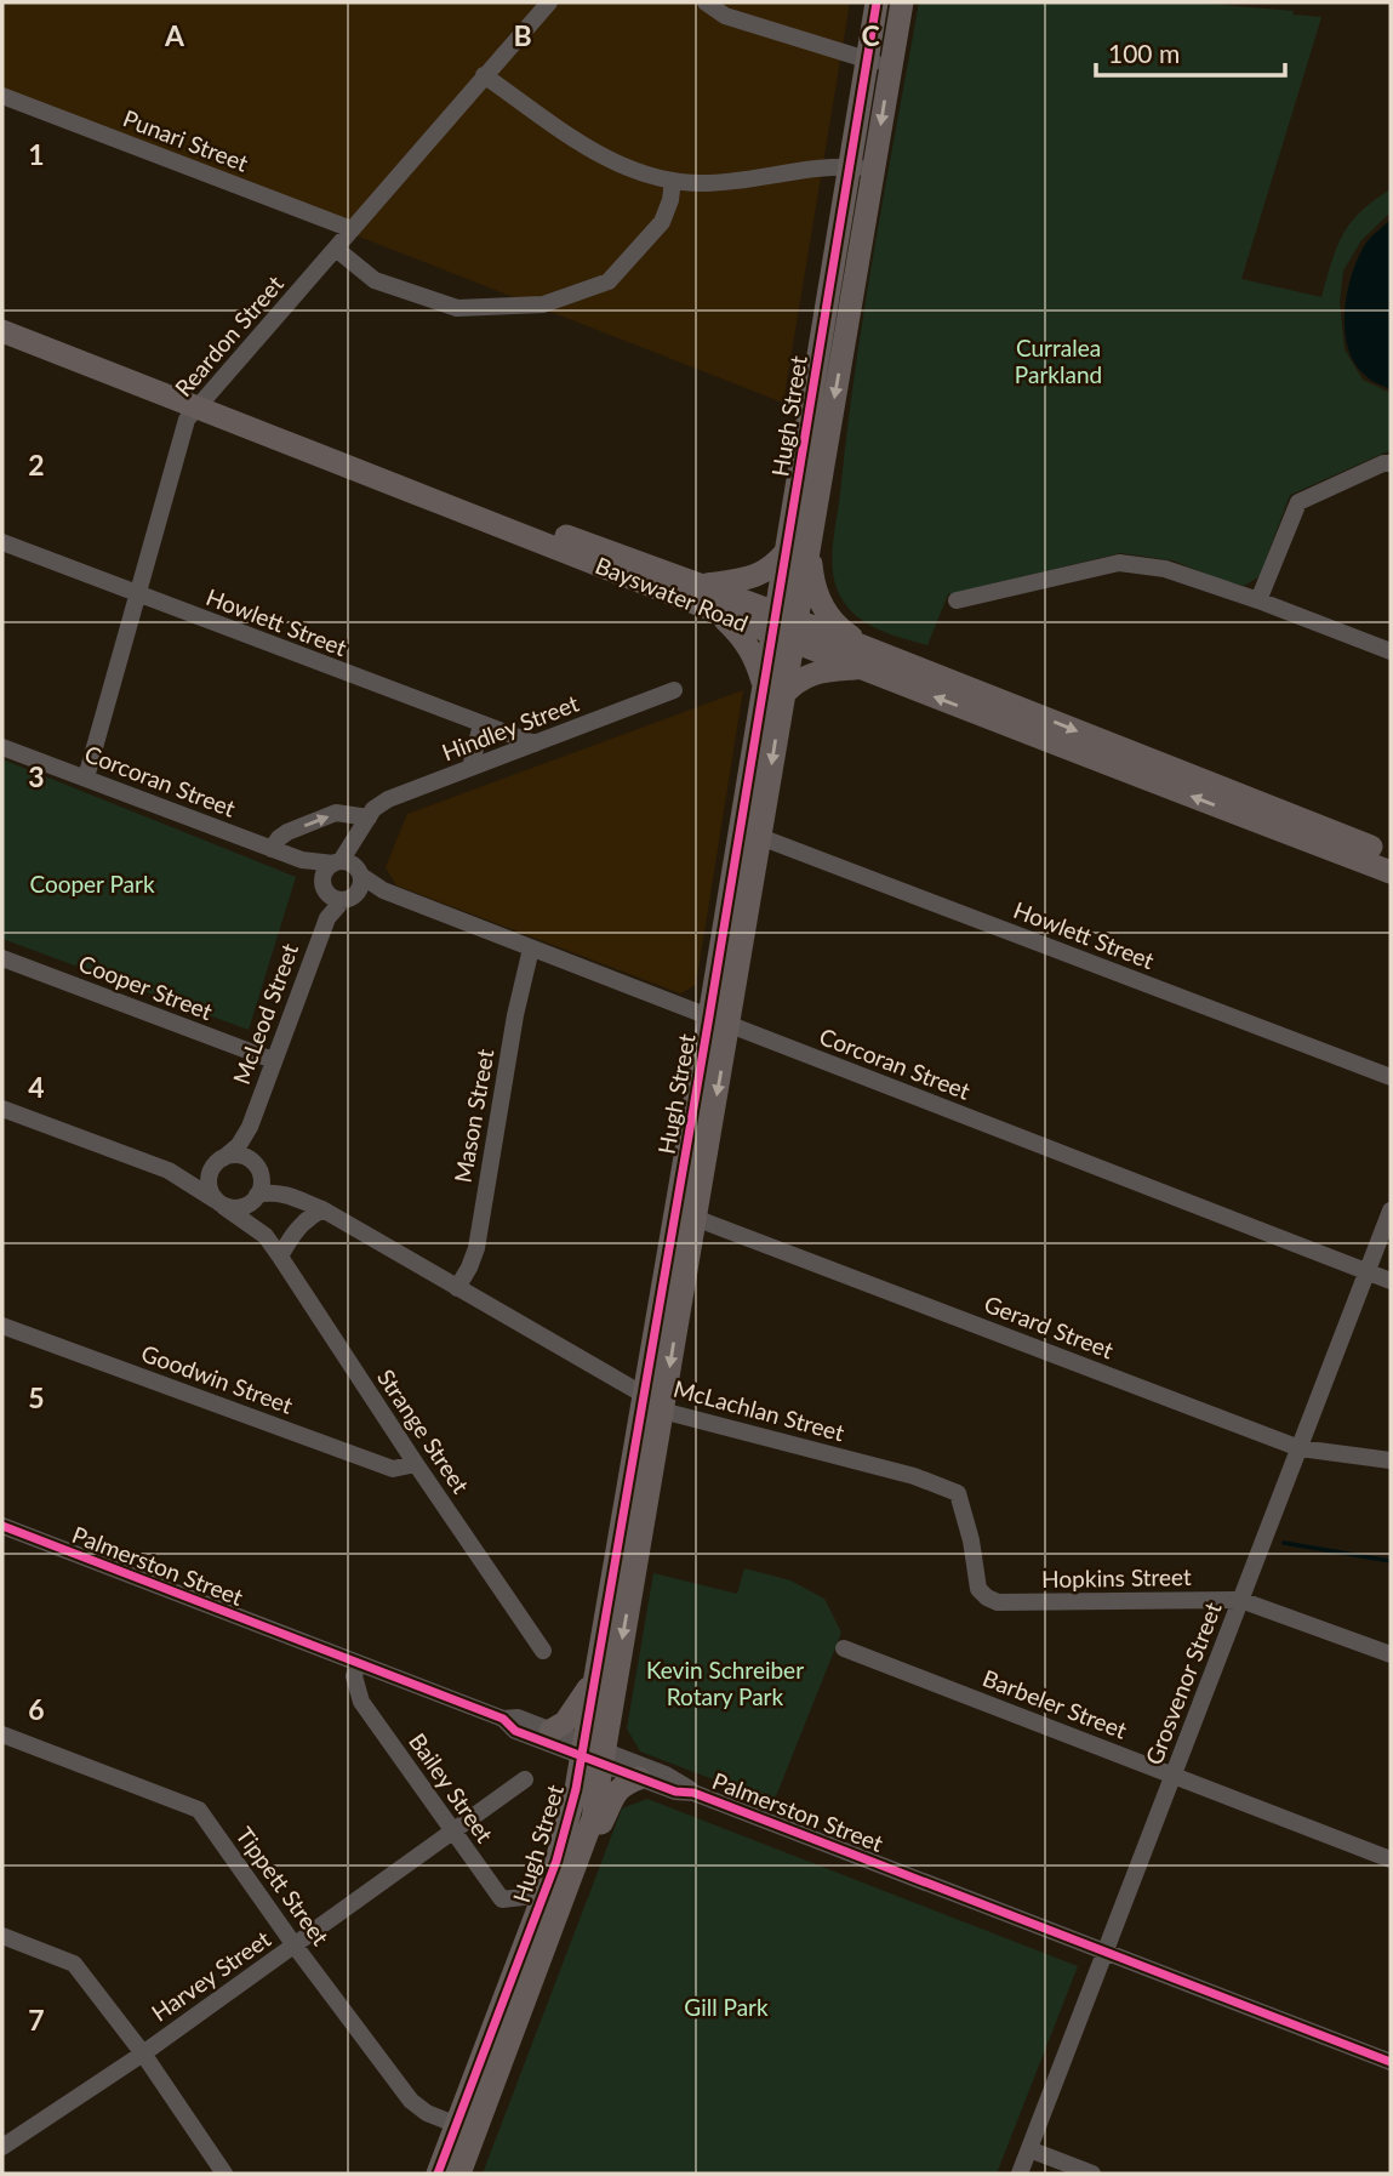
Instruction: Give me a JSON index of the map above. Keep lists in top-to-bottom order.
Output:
{
  "streets": {
    "main road": ["Hugh Street", "Bayswater Road"],
    "street": [
      "Punari Street",
      "Reardon Street",
      "Howlett Street",
      "Hindley Street",
      "Corcoran Street",
      "Cooper Street",
      "McLeod Street",
      "Mason Street",
      "Gerard Street",
      "Goodwin Street",
      "McLachlan Street",
      "Strange Street",
      "Palmerston Street",
      "Hopkins Street",
      "Grosvenor Street",
      "Barbeler Street",
      "Bailey Street",
      "Tippett Street",
      "Harvey Street"
    ]
  },
  "crossings": [
    ["Punari Street", "Reardon Street"],
    ["Reardon Street", "Bayswater Road"],
    ["Reardon Street", "Howlett Street"],
    ["Reardon Street", "Corcoran Street"],
    ["Hugh Street", "Bayswater Road"],
    ["Hugh Street", "Howlett Street"],
    ["Hugh Street", "Corcoran Street"],
    ["Hugh Street", "Gerard Street"],
    ["Hugh Street", "McLachlan Street"],
    ["Hugh Street", "Palmerston Street"],
    ["Hugh Street", "Bailey Street"],
    ["Hugh Street", "Tippett Street"],
    ["Howlett Street", "Hindley Street"],
    ["Hindley Street", "Corcoran Street"],
    ["Hindley Street", "McLeod Street"],
    ["Corcoran Street", "McLeod Street"],
    ["Corcoran Street", "Mason Street"],
    ["Corcoran Street", "Grosvenor Street"],
    ["Cooper Street", "McLeod Street"],
    ["McLeod Street", "McLachlan Street"],
    ["McLeod Street", "Strange Street"],
    ["Mason Street", "McLachlan Street"],
    ["Gerard Street", "Grosvenor Street"],
    ["Goodwin Street", "Strange Street"],
    ["McLachlan Street", "Strange Street"],
    ["McLachlan Street", "Hopkins Street"],
    ["Palmerston Street", "Grosvenor Street"],
    ["Palmerston Street", "Bailey Street"],
    ["Hopkins Street", "Grosvenor Street"],
    ["Grosvenor Street", "Barbeler Street"],
    ["Bailey Street", "Harvey Street"],
    ["Tippett Street", "Harvey Street"]
  ],
  "parks": [
    "Curralea Parkland",
    "Cooper Park",
    "Kevin Schreiber Rotary Park",
    "Gill Park"
  ],
  "scale_bar": "100 m",
  "grid": {
    "columns": ["A", "B", "C"],
    "rows": [
      "1",
      "2",
      "3",
      "4",
      "5",
      "6",
      "7"
    ]
  }
}
